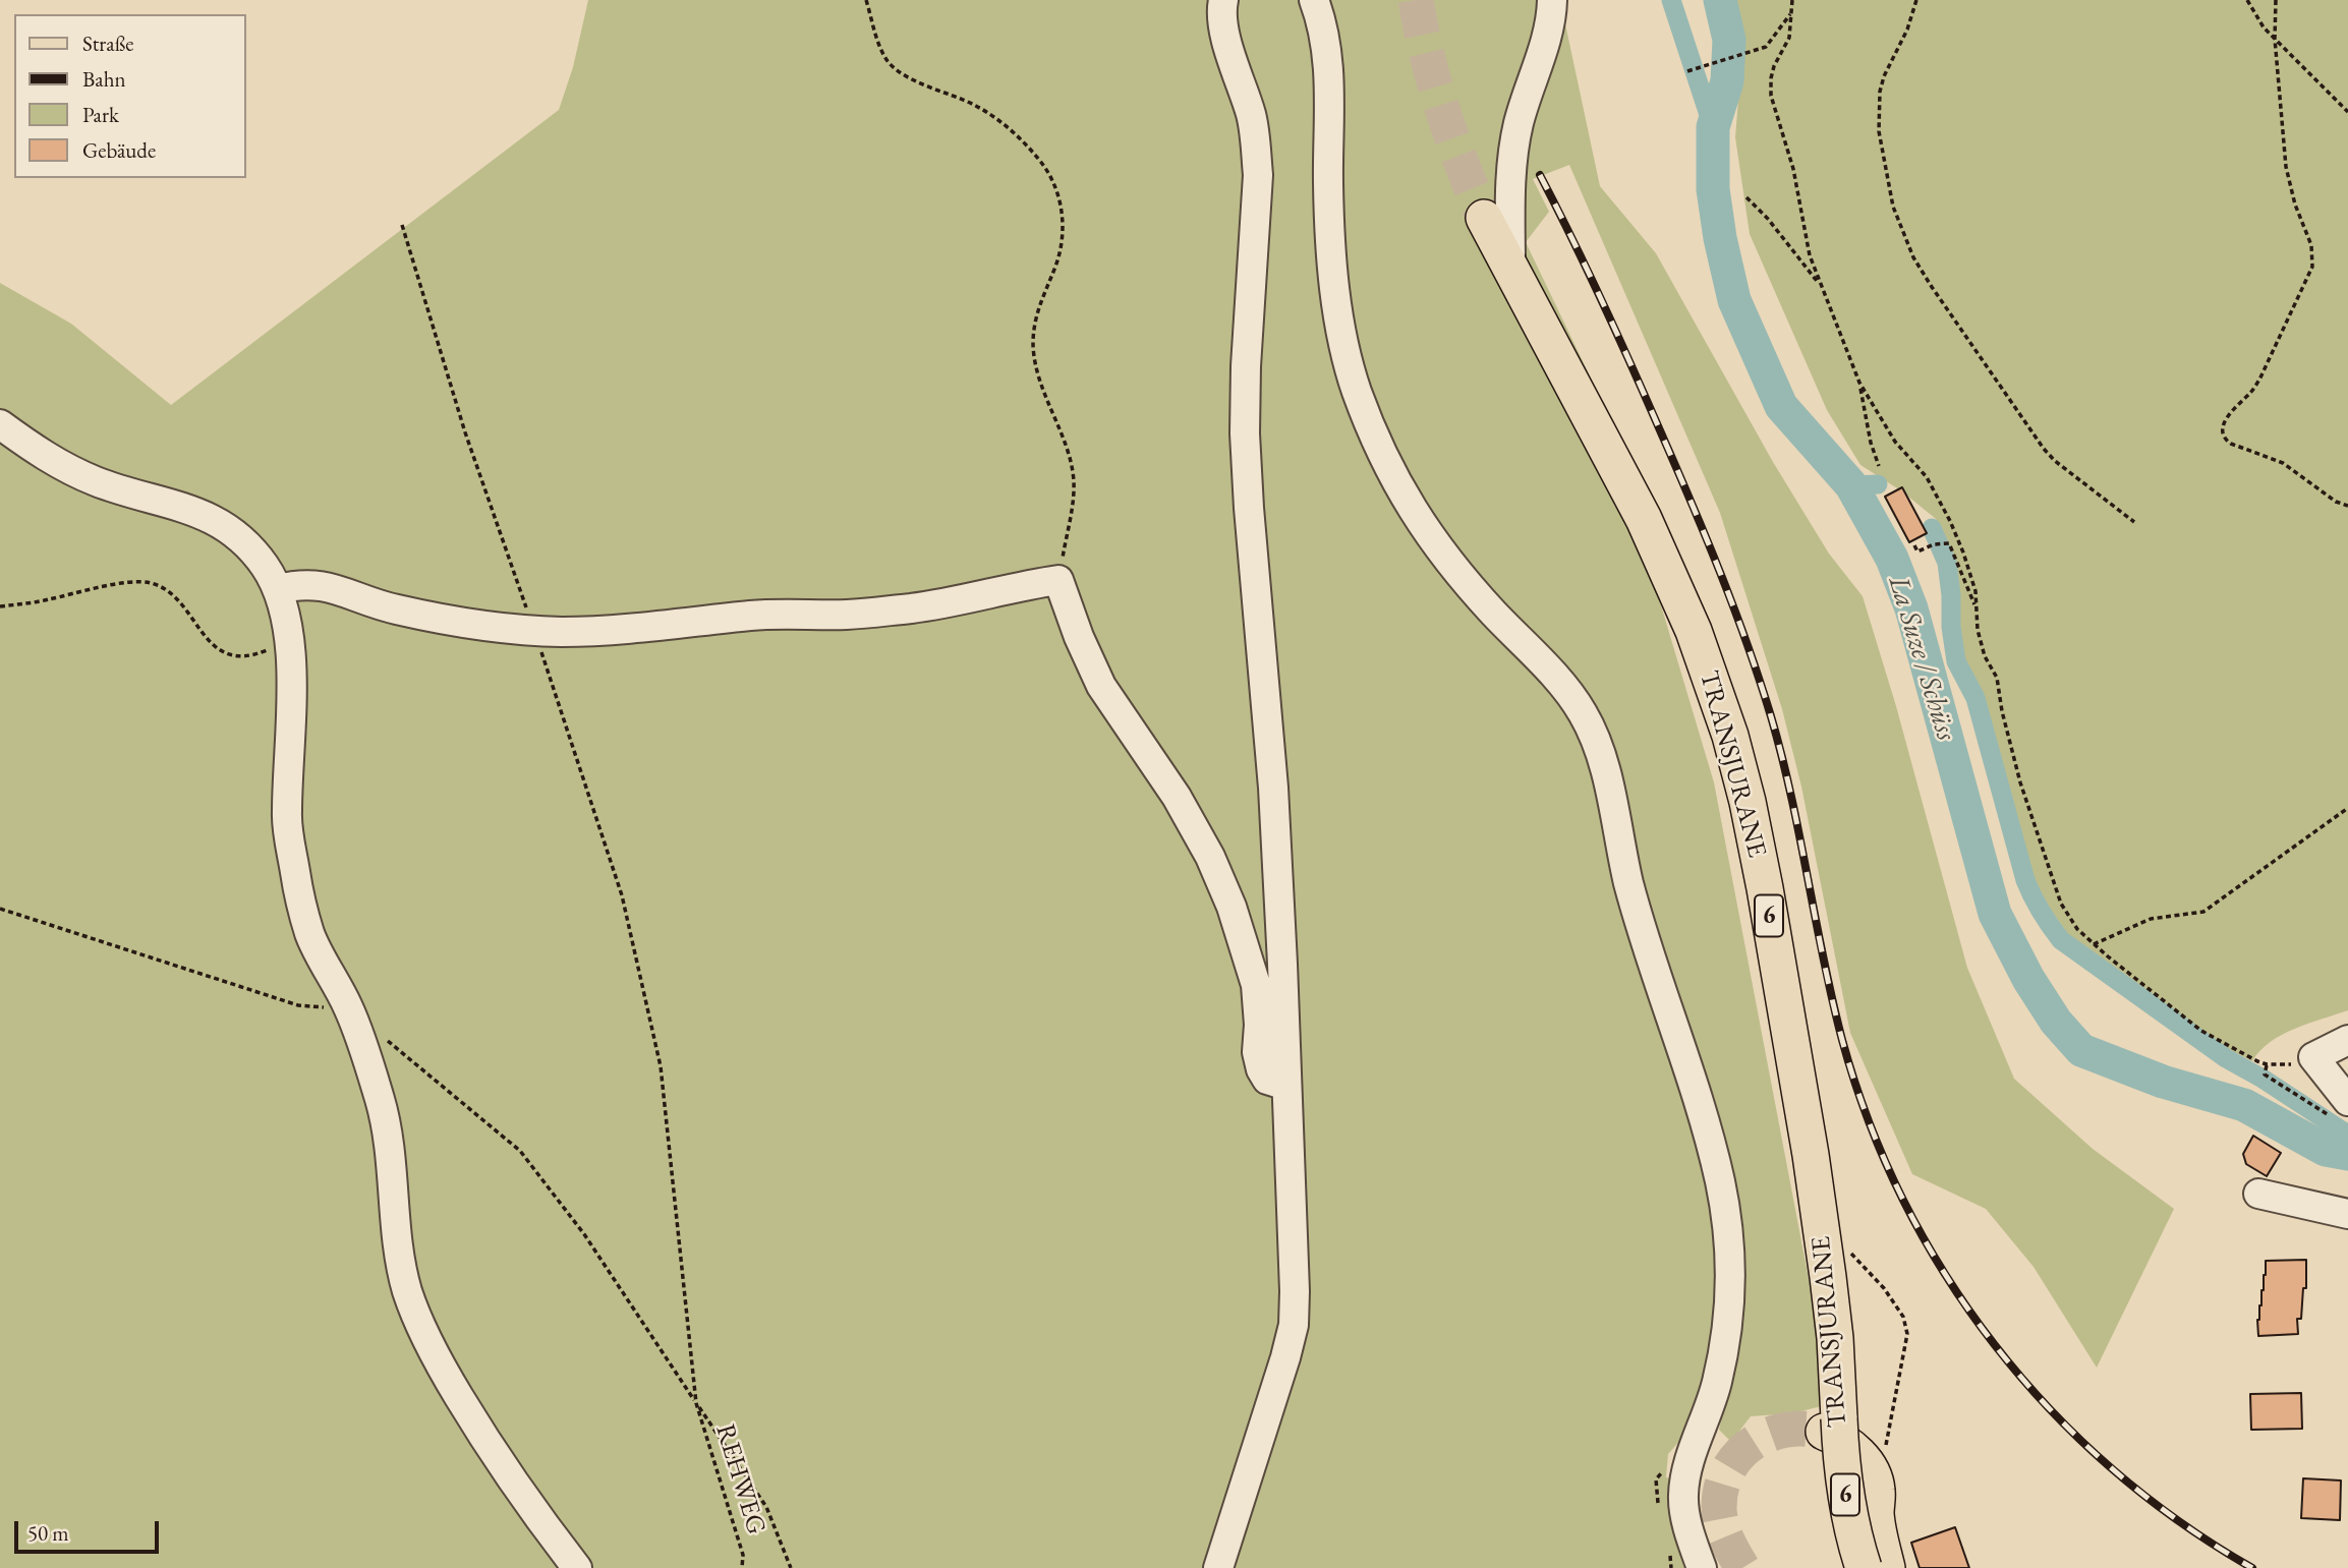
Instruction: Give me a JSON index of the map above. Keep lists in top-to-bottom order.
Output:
{
  "streets": {
    "main road": ["TRANSJURANE", "6"],
    "path": ["REHWEG"]
  },
  "water": ["La Suze / Schüss"],
  "legend": [
    "Straße",
    "Bahn",
    "Park",
    "Gebäude"
  ],
  "scale_bar": "50 m"
}
